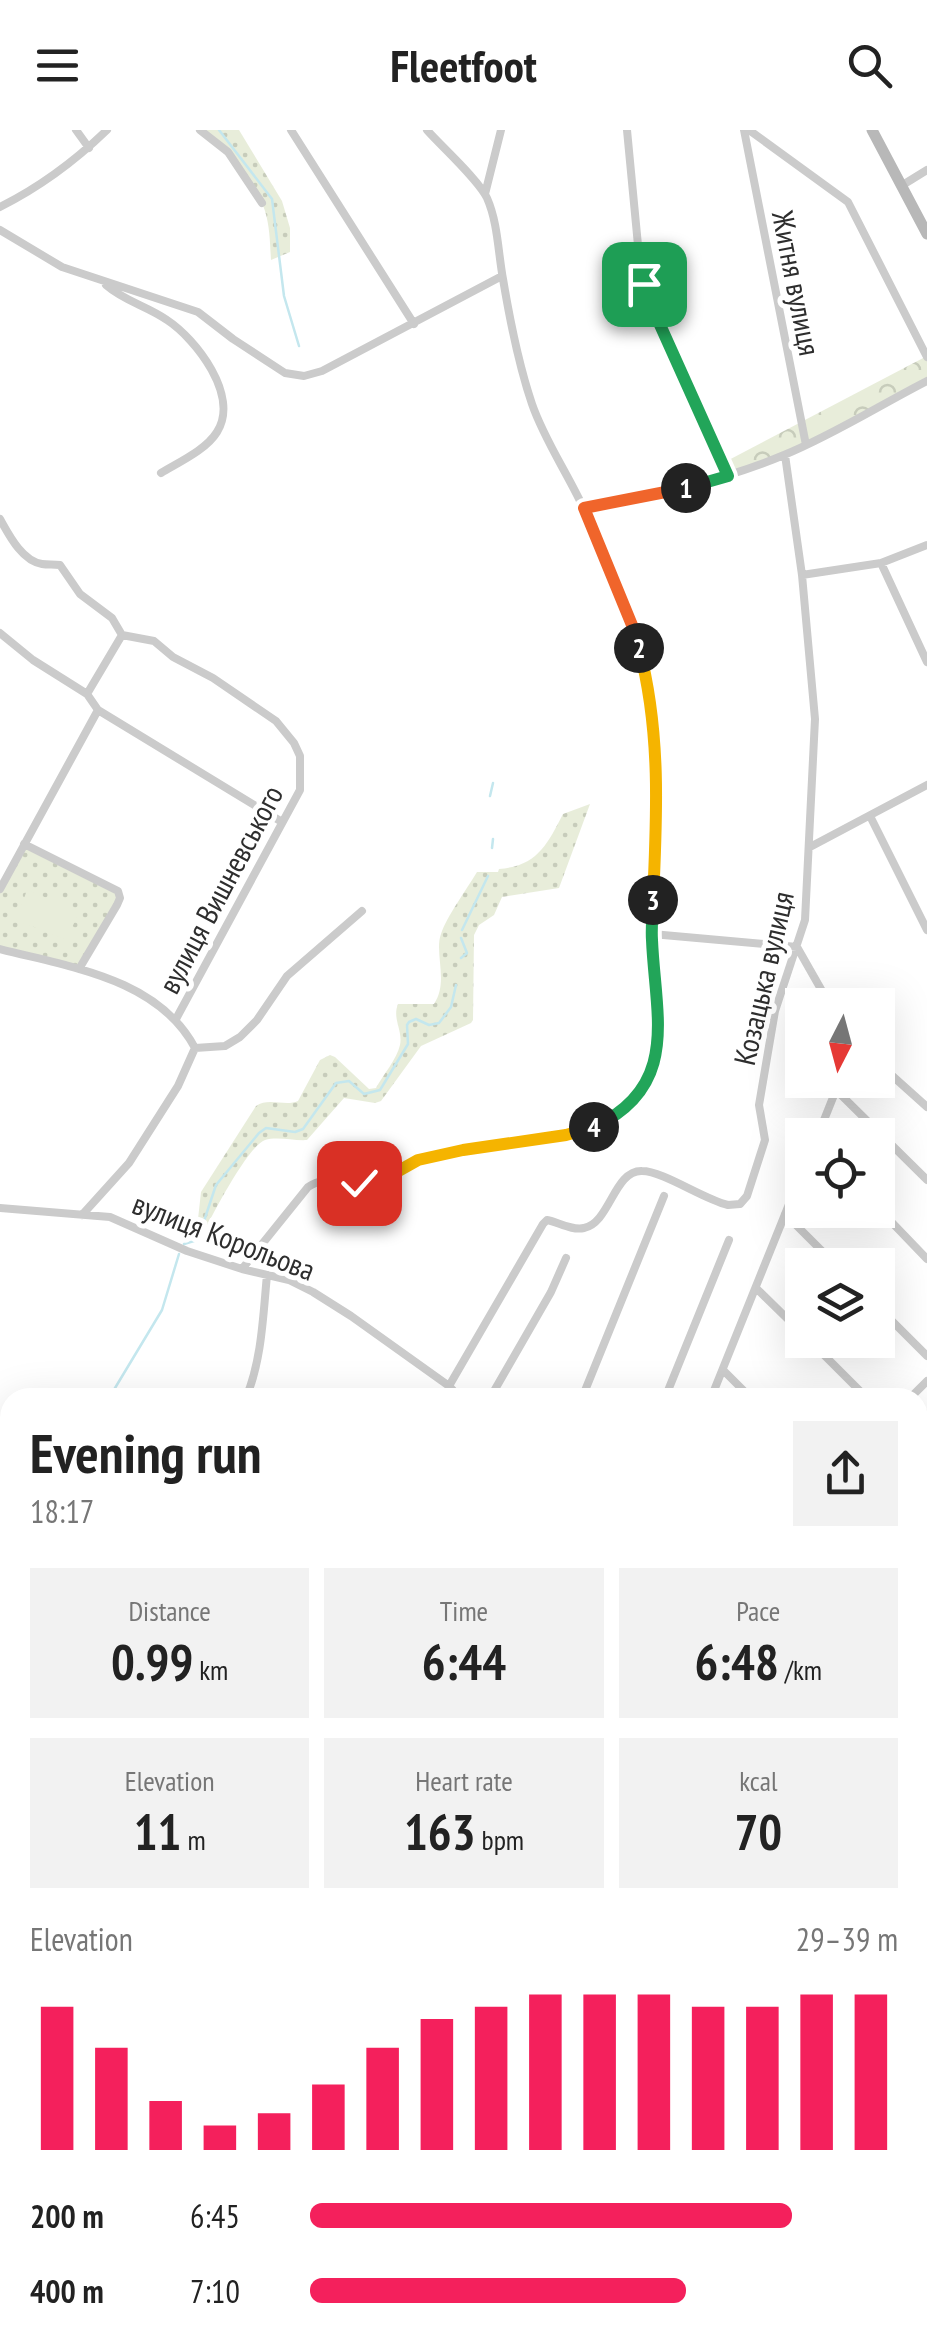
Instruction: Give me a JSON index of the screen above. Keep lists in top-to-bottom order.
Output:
{
  "streets": {
    "street": [
      "Житня вулиця",
      "вулиця Вишневського",
      "Козацька вулиця",
      "вулиця Корольова"
    ]
  },
  "north": "bottom",
  "page": {
    "header": "Fleetfoot",
    "pins": [
      "1",
      "2",
      "3",
      "4"
    ],
    "heading": ["Evening run", "18:17"],
    "stats": [
      ["Distance", "0.99 km"],
      ["Time", "6:44"],
      ["Pace", "6:48 /km"],
      ["Elevation", "11 m"],
      ["Heart rate", "163 bpm"],
      ["kcal", "70"]
    ],
    "chart": ["Elevation", "29–39 m"],
    "list": [
      {
        "name": "200 m",
        "note": "6:45"
      },
      {
        "name": "400 m",
        "note": "7:10"
      }
    ]
  }
}
